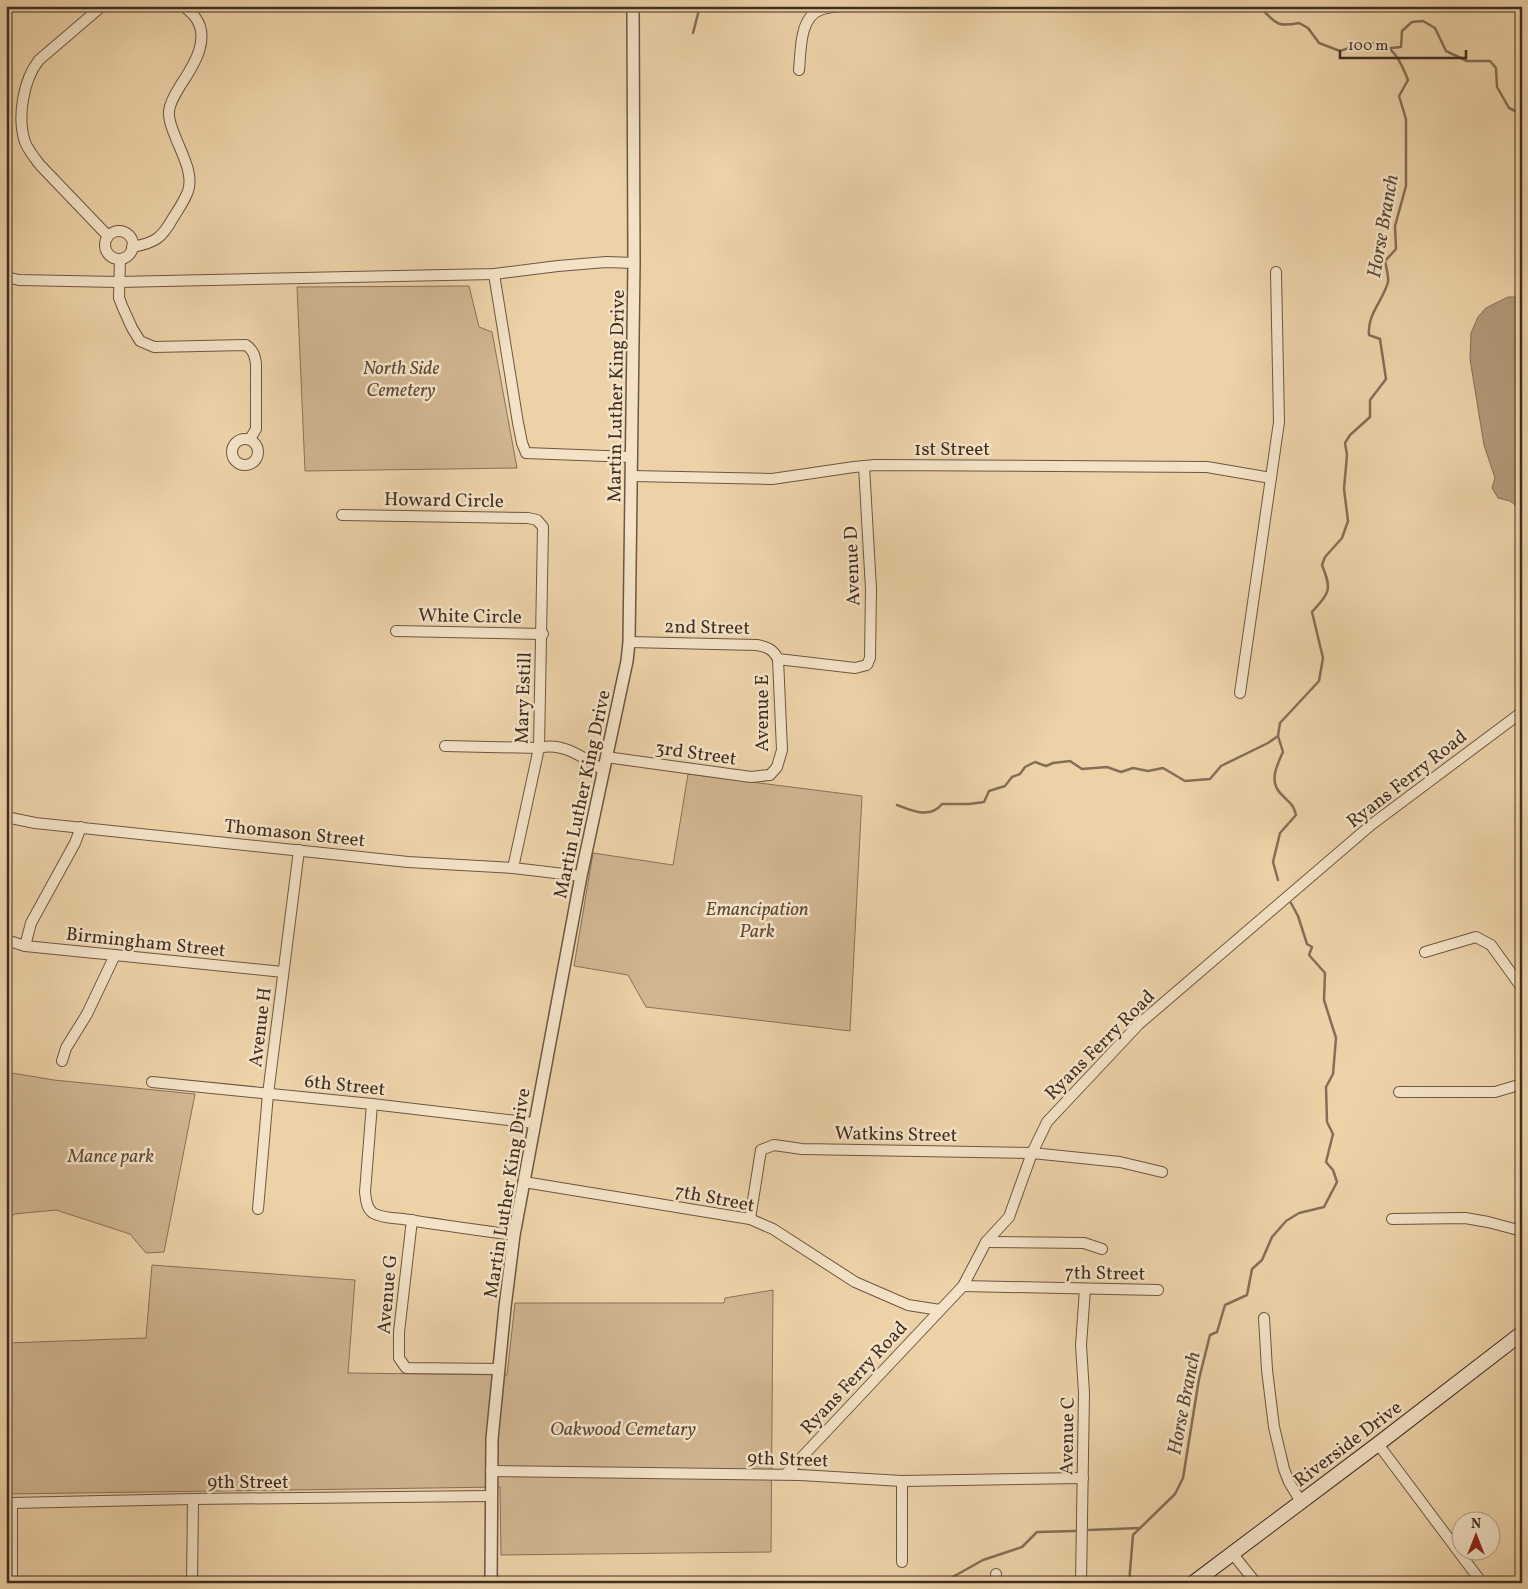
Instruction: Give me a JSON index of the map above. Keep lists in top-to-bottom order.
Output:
{
  "streets": {
    "main road": ["Riverside Drive"],
    "street": [
      "Martin Luther King Drive",
      "1st Street",
      "Howard Circle",
      "Avenue D",
      "White Circle",
      "2nd Street",
      "Mary Estill",
      "Avenue E",
      "3rd Street",
      "Ryans Ferry Road",
      "Thomason Street",
      "Birmingham Street",
      "Avenue H",
      "6th Street",
      "Watkins Street",
      "7th Street",
      "Avenue G",
      "Avenue C",
      "9th Street"
    ]
  },
  "crossings": [
    ["Martin Luther King Drive", "1st Street"],
    ["Martin Luther King Drive", "2nd Street"],
    ["Martin Luther King Drive", "3rd Street"],
    ["Martin Luther King Drive", "Thomason Street"],
    ["Martin Luther King Drive", "6th Street"],
    ["Martin Luther King Drive", "7th Street"],
    ["Martin Luther King Drive", "Avenue G"],
    ["Martin Luther King Drive", "9th Street"],
    ["1st Street", "Avenue D"],
    ["Howard Circle", "Mary Estill"],
    ["Avenue D", "2nd Street"],
    ["White Circle", "Mary Estill"],
    ["2nd Street", "Avenue E"],
    ["Mary Estill", "Thomason Street"],
    ["Avenue E", "3rd Street"],
    ["Ryans Ferry Road", "Watkins Street"],
    ["Ryans Ferry Road", "7th Street"],
    ["Ryans Ferry Road", "9th Street"],
    ["Thomason Street", "Avenue H"],
    ["Birmingham Street", "Avenue H"],
    ["Avenue H", "6th Street"],
    ["Watkins Street", "7th Street"],
    ["7th Street", "Avenue C"],
    ["Avenue C", "9th Street"]
  ],
  "water": ["Horse Branch"],
  "parks": [
    "North Side Cemetery",
    "Emancipation Park",
    "Mance park",
    "Oakwood Cemetary"
  ],
  "scale_bar": "100 m",
  "north": "top"
}
